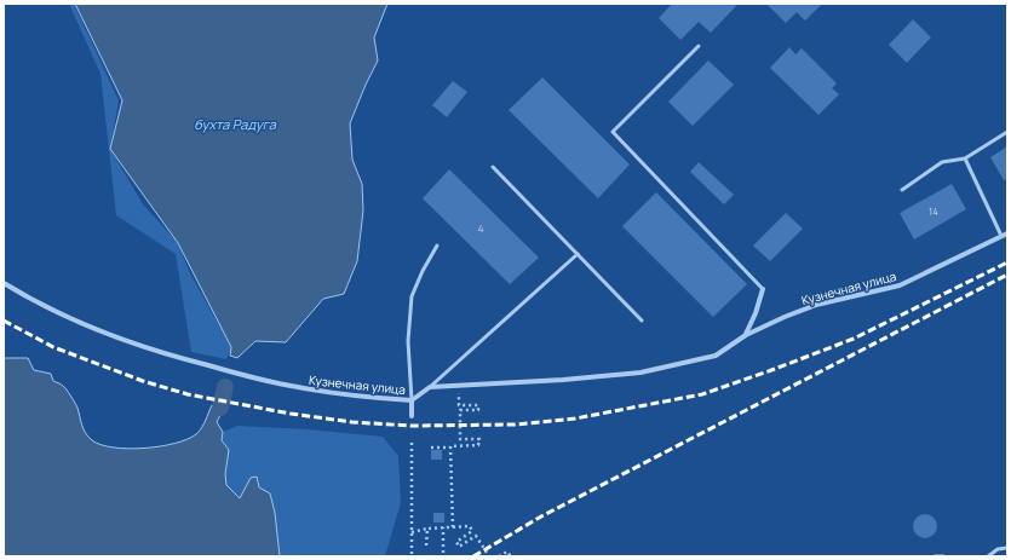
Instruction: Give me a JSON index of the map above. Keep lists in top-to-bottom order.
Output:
{
  "streets": {
    "street": ["Кузнечная улица"]
  },
  "water": ["бухта Радуга"],
  "house_numbers": ["14", "4"]
}
